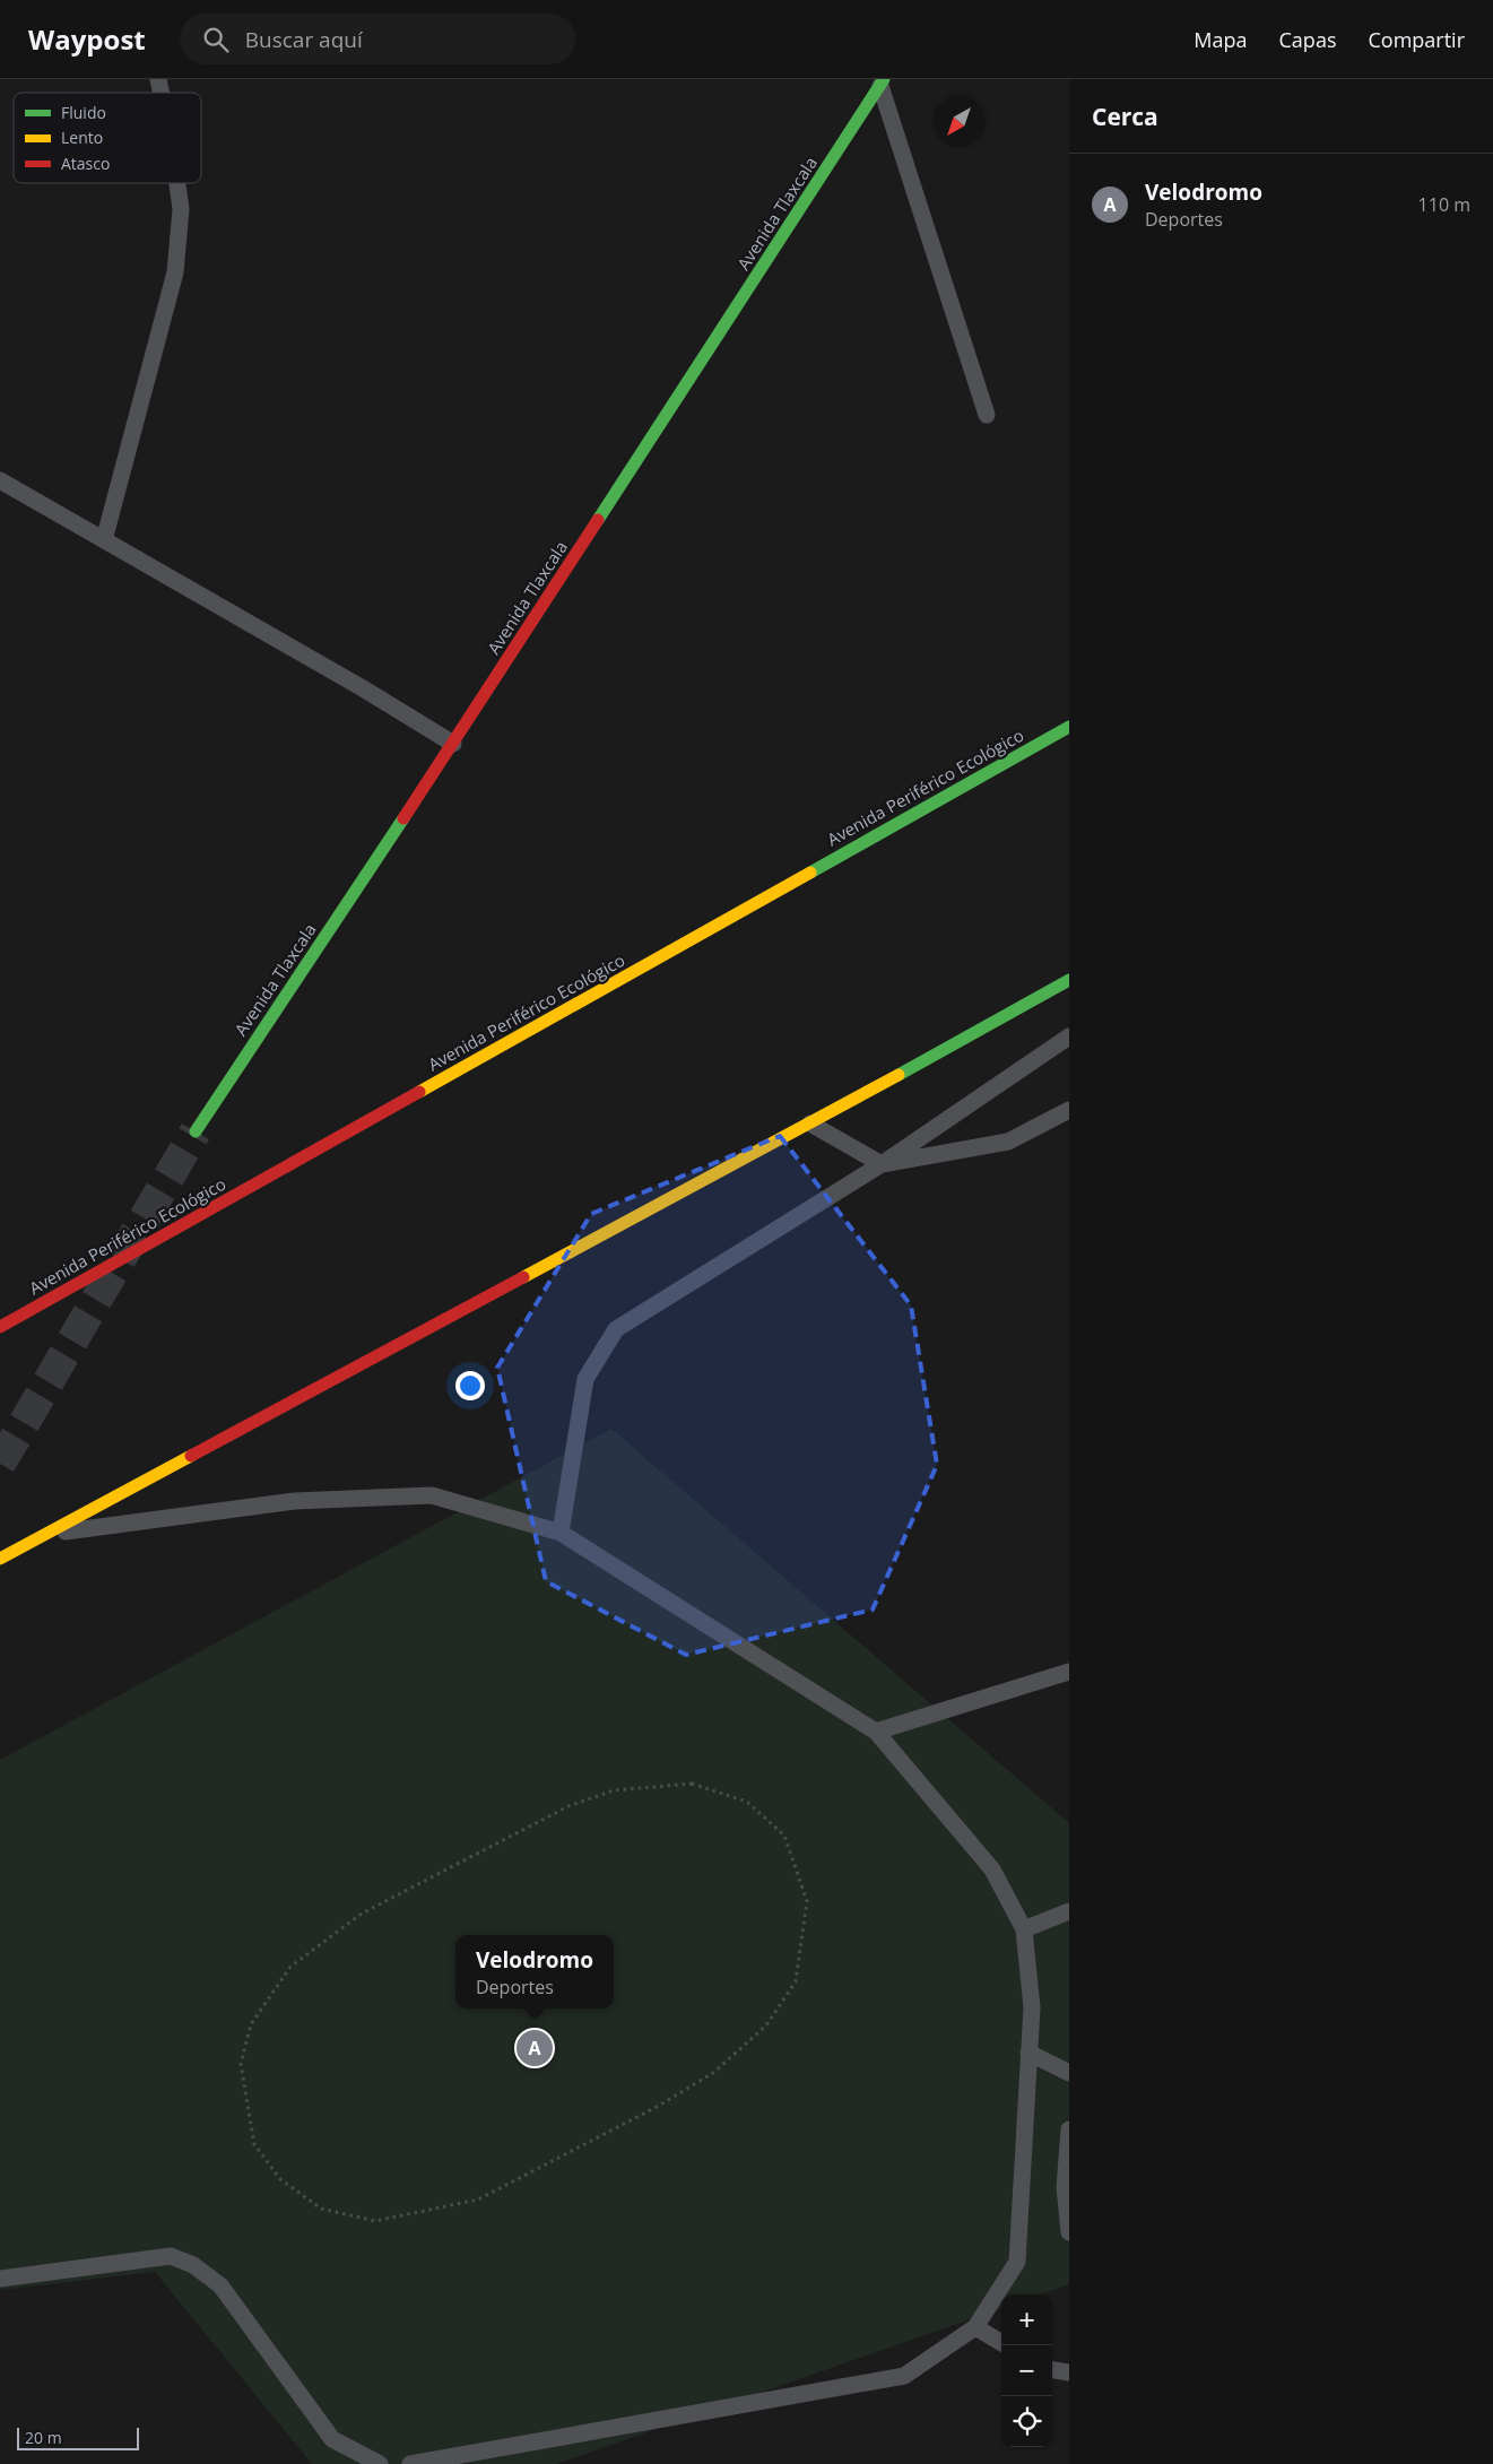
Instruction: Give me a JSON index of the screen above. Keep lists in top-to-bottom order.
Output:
{
  "streets": {
    "main road": ["Avenida Tlaxcala", "Avenida Periférico Ecológico"]
  },
  "legend": ["Fluido", "Lento", "Atasco"],
  "scale_bar": "20 m",
  "north": "bottom left",
  "page": {
    "header": "Waypost",
    "search": "Buscar aquí",
    "nav": ["Mapa", "Capas", "Compartir"],
    "heading": "Cerca",
    "list": [
      {
        "mark": "A",
        "name": "Velodromo",
        "note": "Deportes",
        "value": "110 m"
      }
    ],
    "popup": ["Velodromo", "Deportes"],
    "pins": "A",
    "map_buttons": ["+", "−"],
    "scale": "20 m"
  }
}
